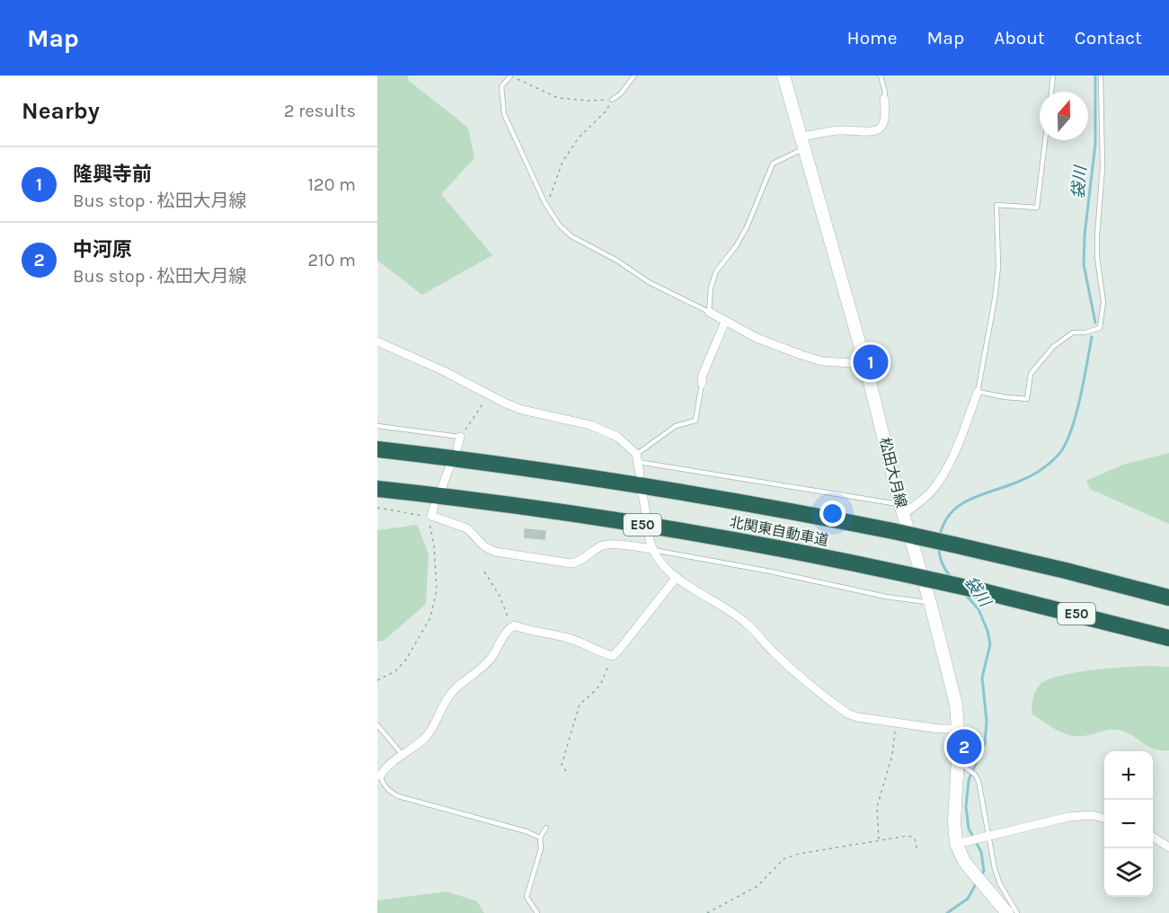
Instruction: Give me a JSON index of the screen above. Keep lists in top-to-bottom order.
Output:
{
  "streets": {
    "highway": ["E50", "北関東自動車道"],
    "main road": ["松田大月線"]
  },
  "water": ["袋川"],
  "north": "top",
  "page": {
    "header": "Map",
    "nav": [
      "Home",
      "Map",
      "About",
      "Contact"
    ],
    "heading": ["Nearby", "2 results"],
    "list": [
      {
        "mark": "1",
        "name": "隆興寺前",
        "note": "Bus stop · 松田大月線",
        "value": "120 m"
      },
      {
        "mark": "2",
        "name": "中河原",
        "note": "Bus stop · 松田大月線",
        "value": "210 m"
      }
    ],
    "pins": ["1", "2"],
    "map_buttons": ["+", "−"]
  }
}
